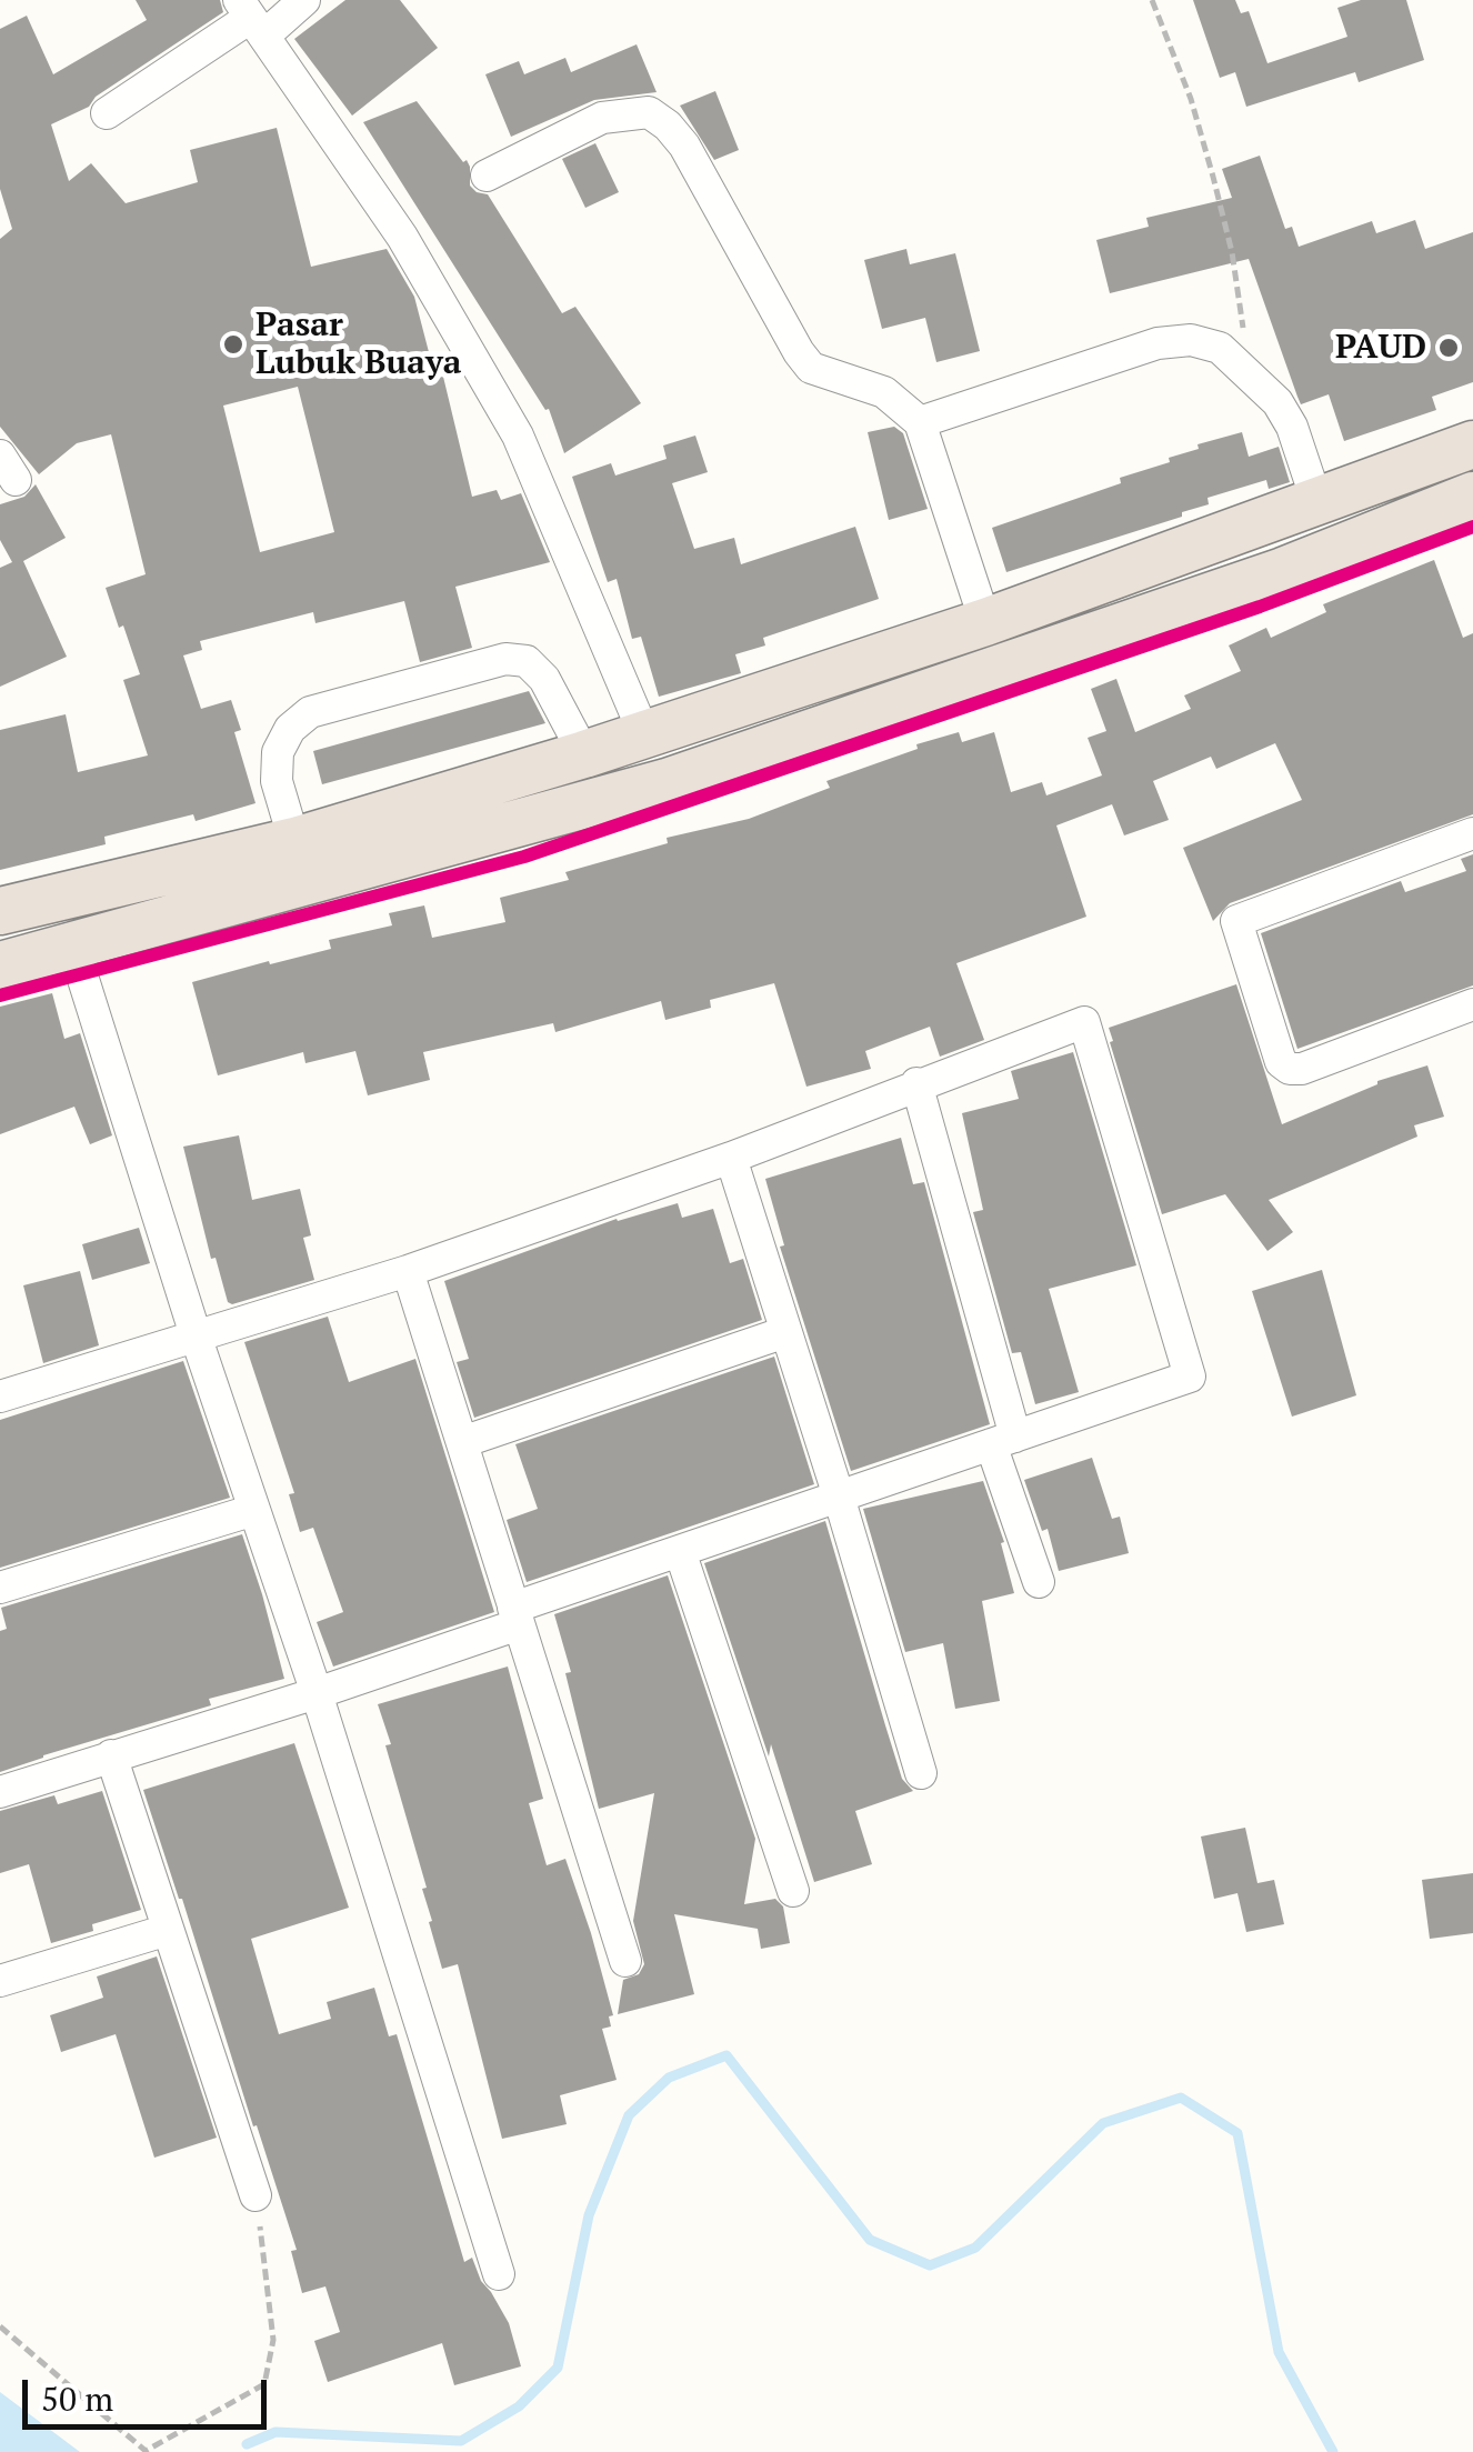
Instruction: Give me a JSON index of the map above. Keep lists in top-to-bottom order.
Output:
{
  "places": ["Pasar Lubuk Buaya", "PAUD"],
  "scale_bar": "50 m"
}
